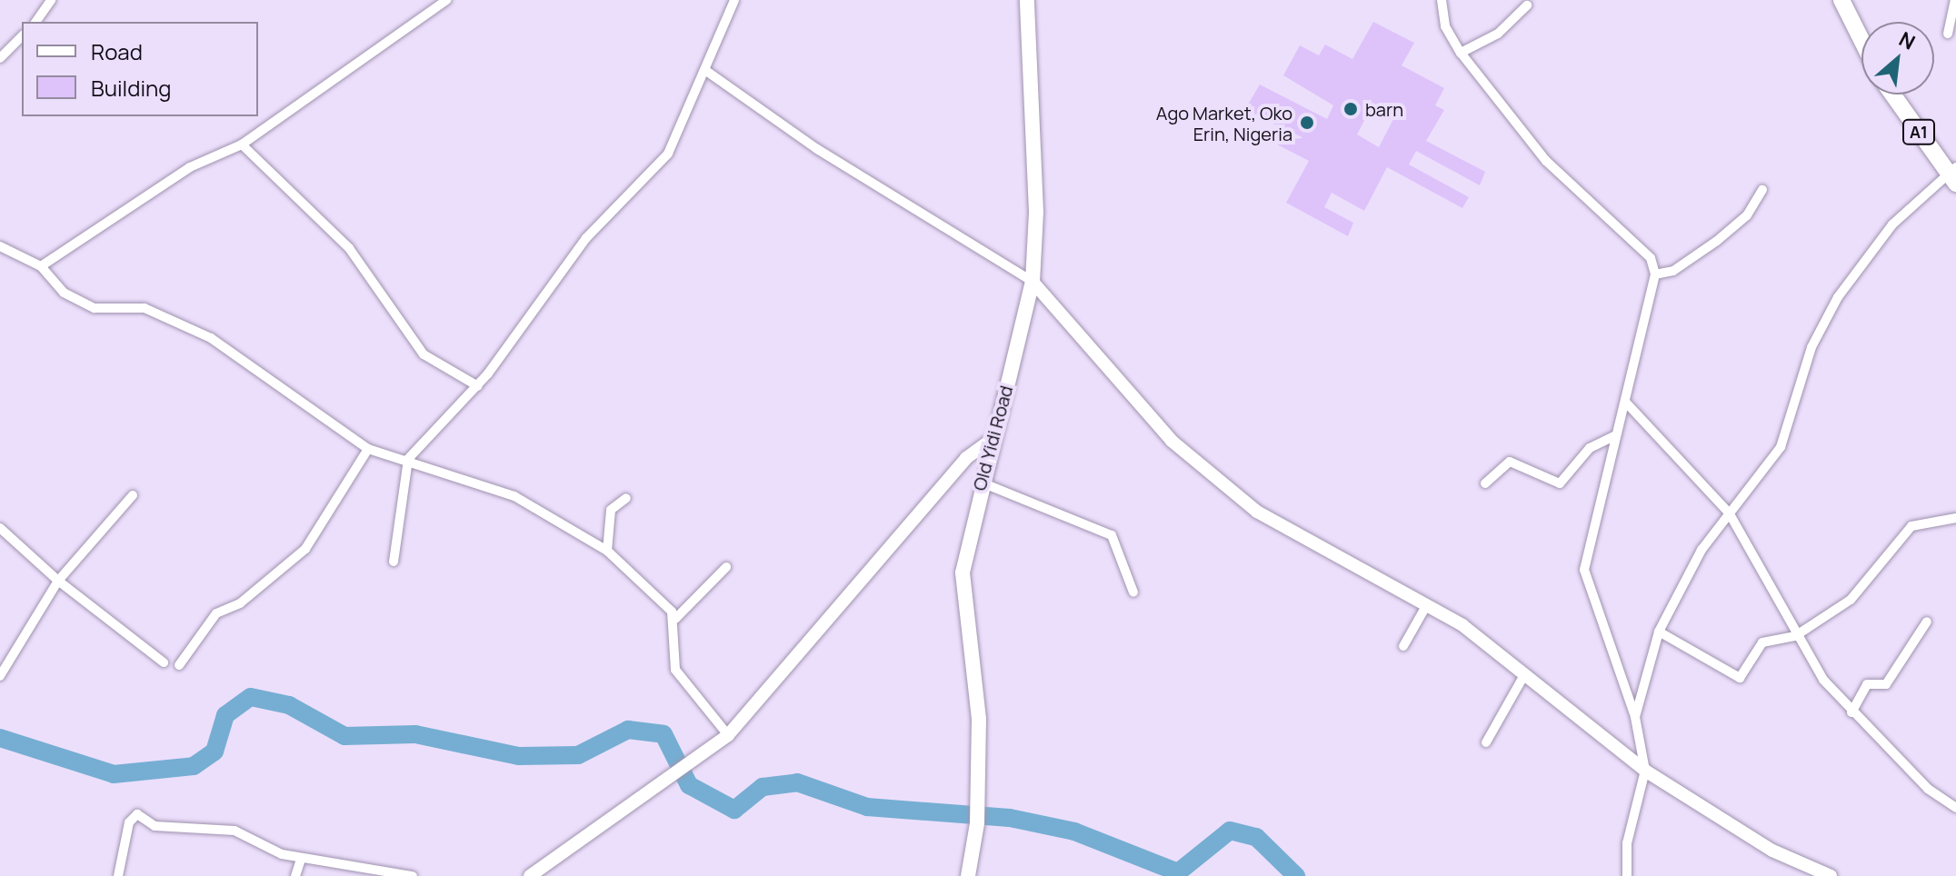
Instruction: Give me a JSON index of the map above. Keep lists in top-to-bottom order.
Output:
{
  "streets": {
    "highway": ["A1"],
    "main road": ["Old Yidi Road"]
  },
  "places": ["barn", "Ago Market, Oko Erin, Nigeria"],
  "legend": ["Road", "Building"],
  "north": "top right"
}
